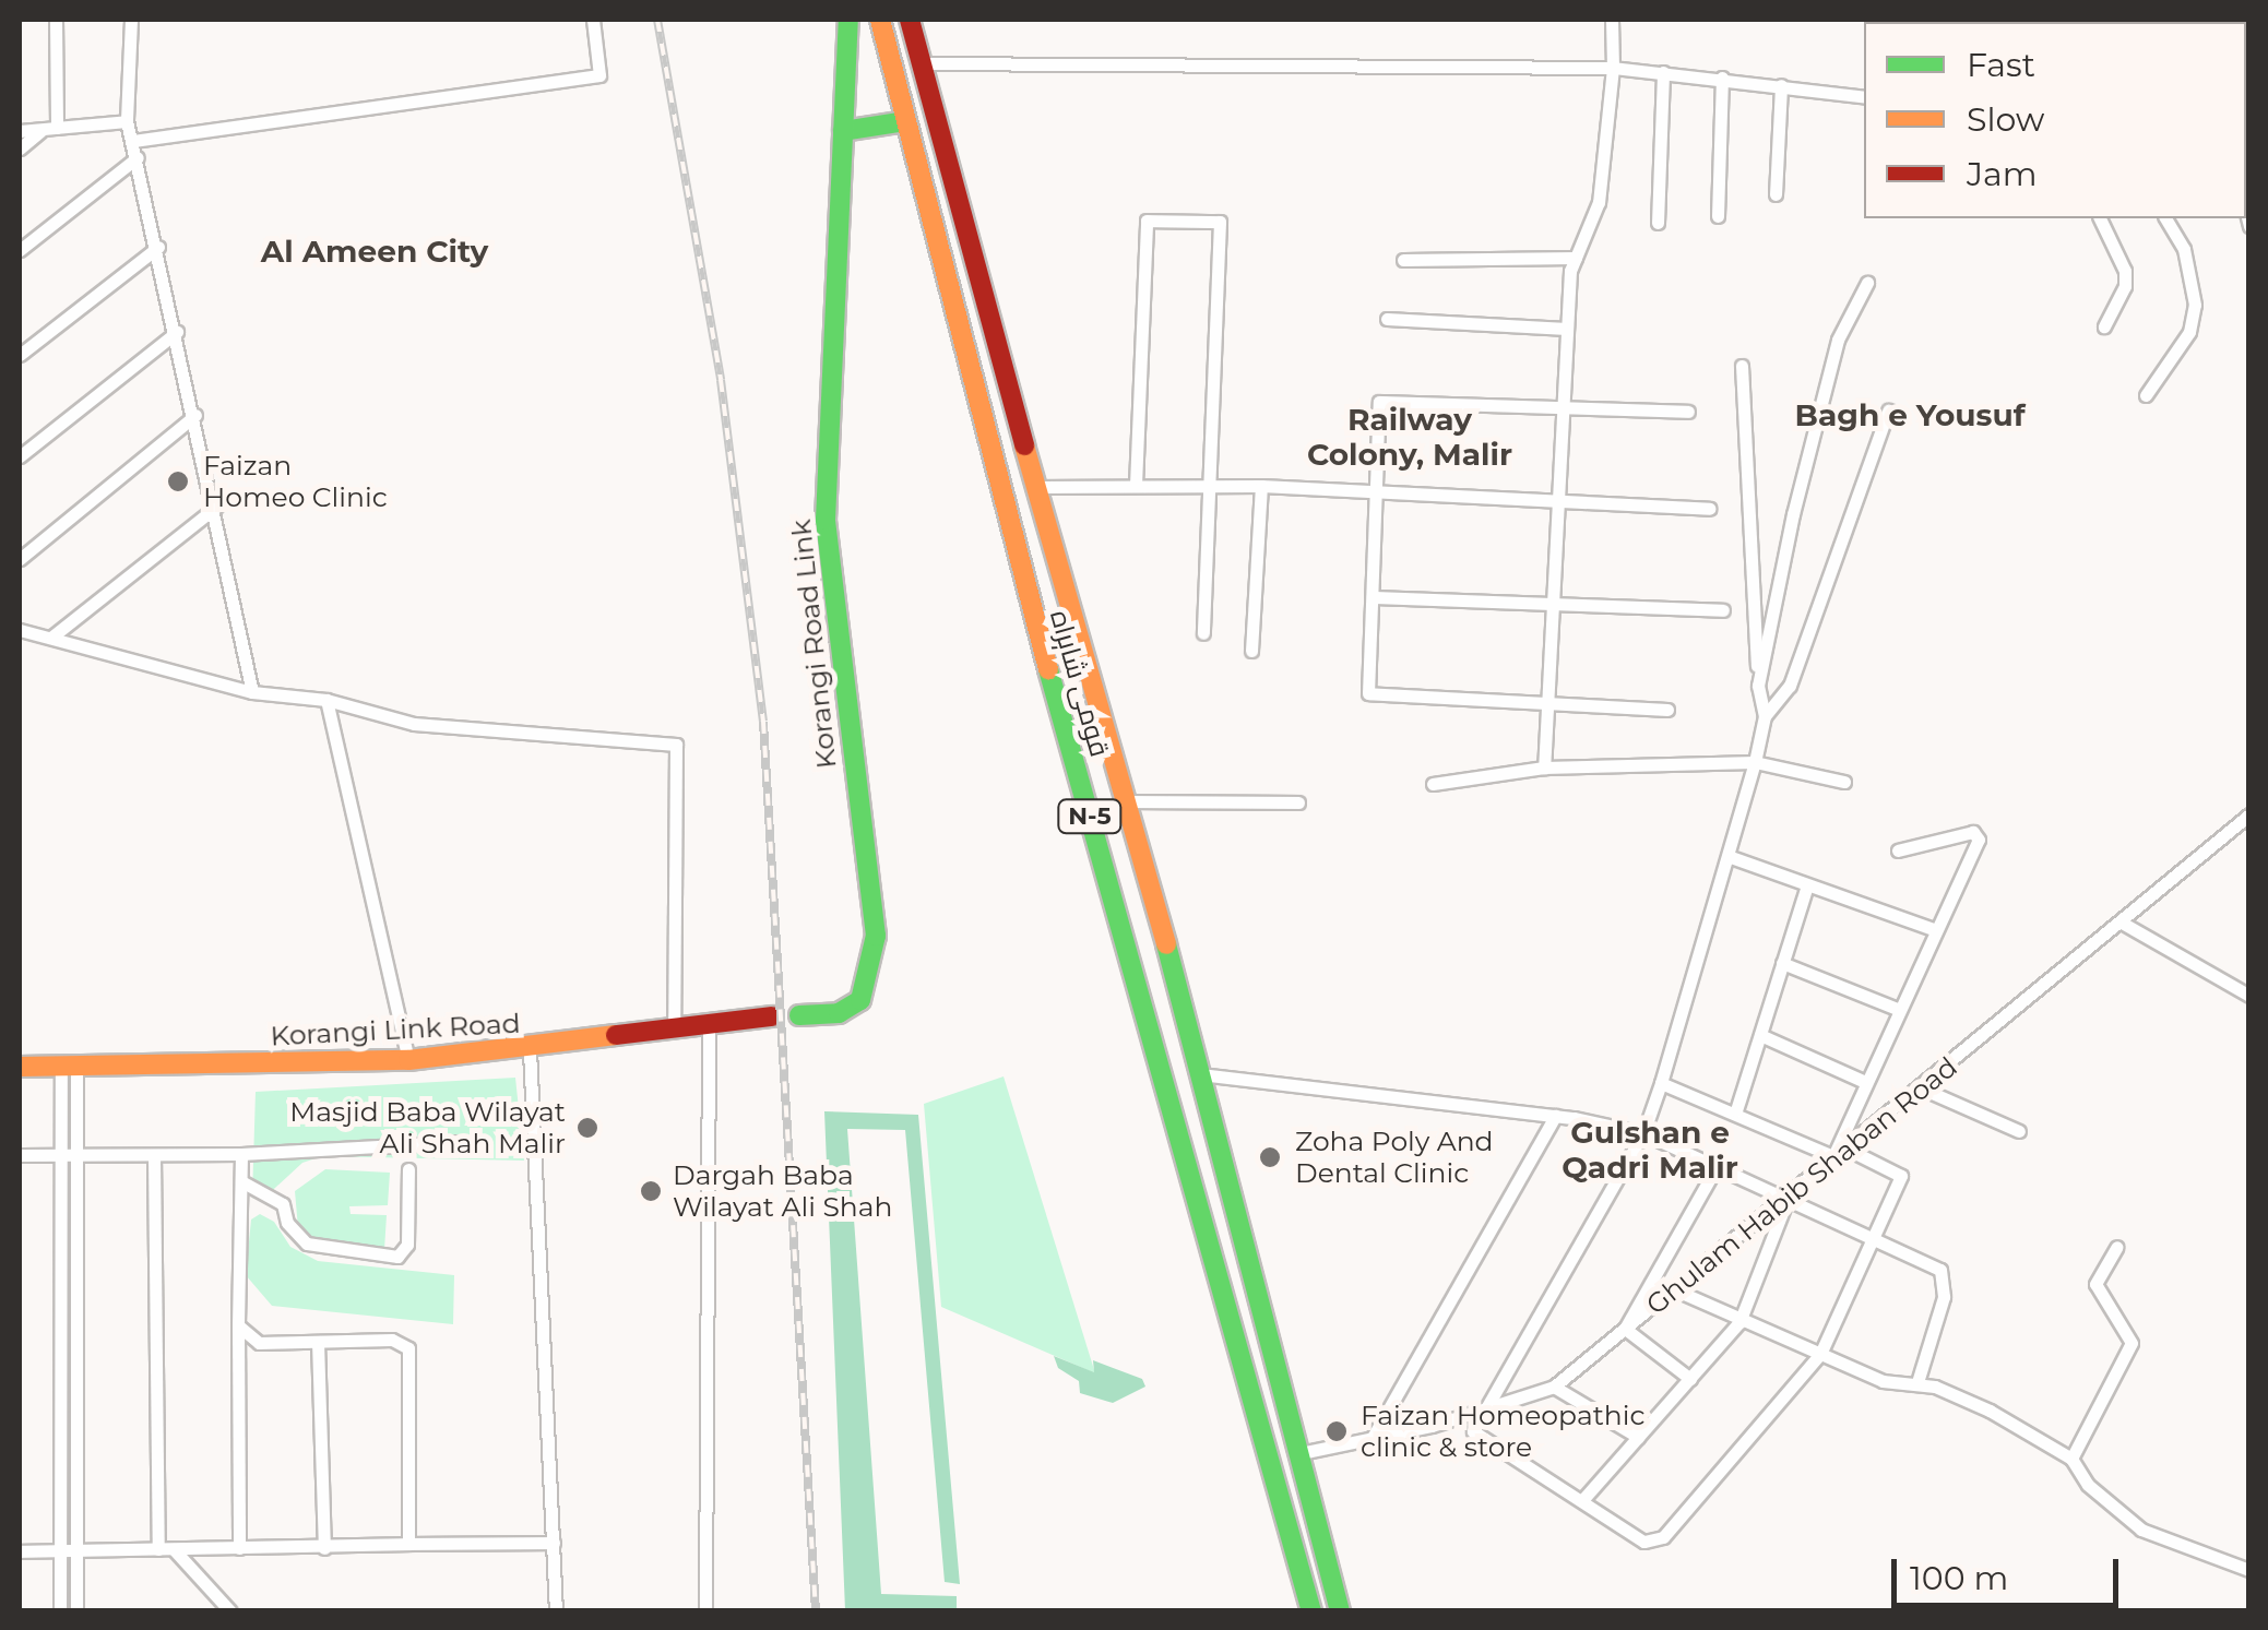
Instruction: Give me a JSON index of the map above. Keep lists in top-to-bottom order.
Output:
{
  "streets": {
    "main road": [
      "Korangi Road Link",
      "قومی شاہراہ",
      "N-5",
      "Korangi Link Road"
    ],
    "street": ["Ghulam Habib Shaban Road"]
  },
  "crossings": [
    ["قومی شاہراہ", "Ghulam Habib Shaban Road"]
  ],
  "districts": [
    "Al Ameen City",
    "Bagh e Yousuf",
    "Railway Colony, Malir",
    "Gulshan e Qadri Malir"
  ],
  "places": [
    "Faizan Homeo Clinic",
    "Masjid Baba Wilayat Ali Shah Malir",
    "Zoha Poly And Dental Clinic",
    "Dargah Baba Wilayat Ali Shah",
    "Faizan Homeopathic clinic & store"
  ],
  "legend": ["Fast", "Slow", "Jam"],
  "scale_bar": "100 m"
}
